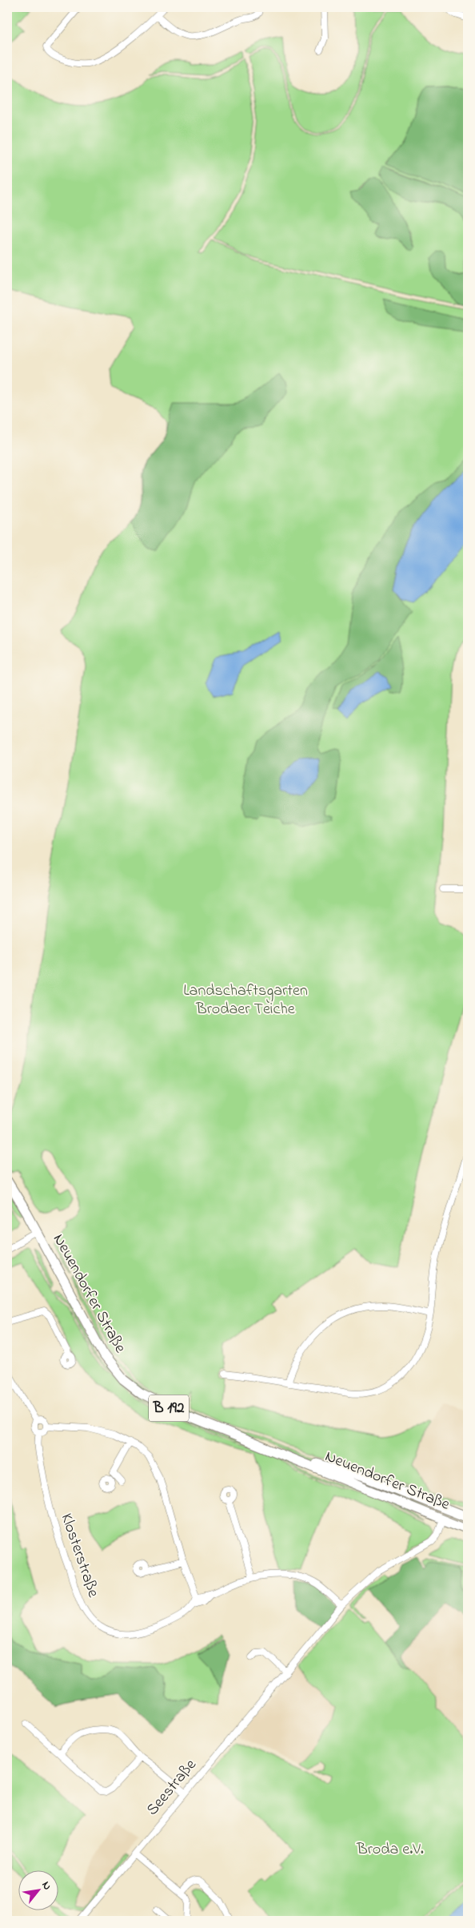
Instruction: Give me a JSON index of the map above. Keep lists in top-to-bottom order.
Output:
{
  "streets": {
    "main road": ["Neuendorfer Straße", "B 192"],
    "street": ["Klosterstraße", "Seestraße"]
  },
  "crossings": [
    ["Neuendorfer Straße", "Seestraße"],
    ["Klosterstraße", "Seestraße"]
  ],
  "parks": ["Landschaftsgarten Brodaer Teiche", "Broda e.V."],
  "north": "top right"
}
